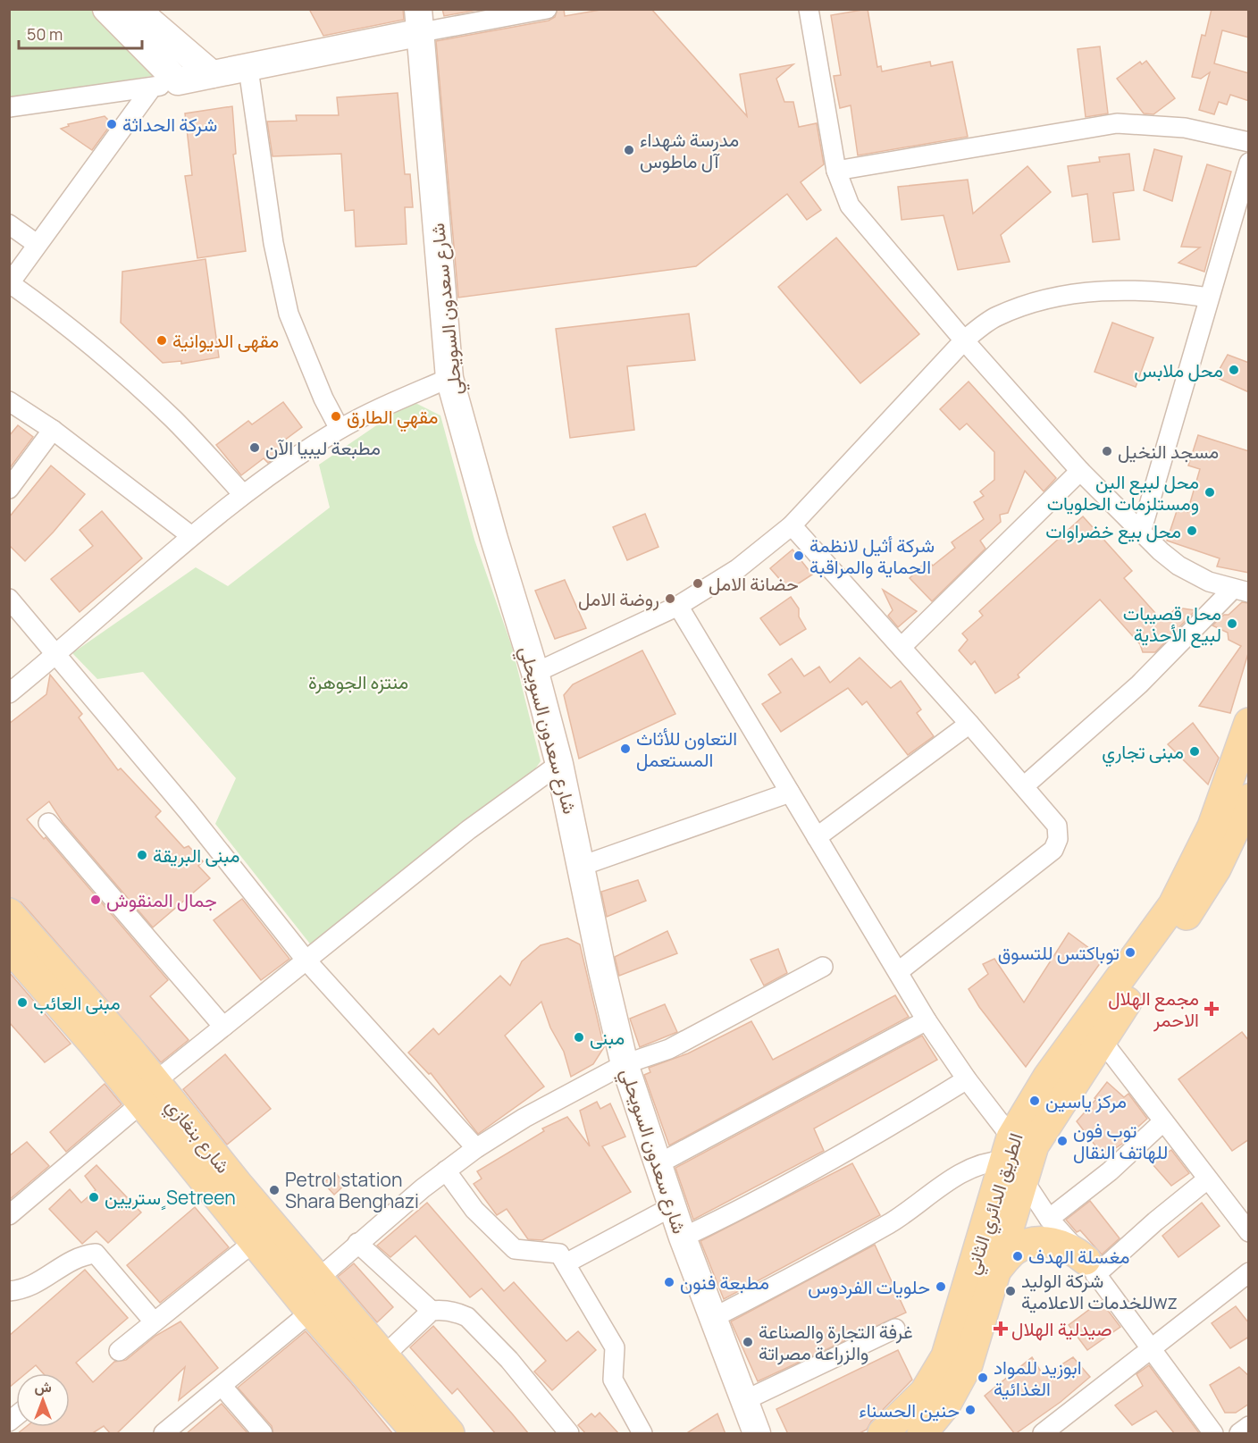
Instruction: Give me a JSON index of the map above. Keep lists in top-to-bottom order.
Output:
{
  "streets": {
    "main road": ["شارع سعدون السويحلي", "شارع بنغازي", "الطريق الدائري الثاني"]
  },
  "parks": ["منتزه الجوهرة"],
  "places": {
    "other": [
      "شركة الحداثة",
      "مدرسة شهداء آل ماطوس",
      "مقهى الديوانية",
      "محل ملابس",
      "مقهي الطارق",
      "مطبعة ليبيا الآن",
      "مسجد النخيل",
      "محل لبيع البن ومستلزمات الحلويات",
      "محل بيع خضراوات",
      "شركة أثيل لانظمة الحماية والمراقبة",
      "حضانة الامل",
      "روضة الامل",
      "محل قصيبات لبيع الأحذية",
      "التعاون للأثاث المستعمل",
      "مبنى تجاري",
      "مبنى البريقة",
      "جمال المنقوش",
      "توباكتس للتسوق",
      "مبنى العائب",
      "مبنى",
      "مركز ياسين",
      "توب فون للهاتف النقال",
      "Petrol station Shara Benghazi",
      "ستريين ٍSetreen",
      "مغسلة الهدف",
      "مطبعة فنون",
      "حلويات الفردوس",
      "شركة الوليد للخدمات الاعلاميةwz",
      "غرفة التجارة والصناعة والزراعة مصراتة",
      "ابوزيد للمواد الغذائية",
      "حنين الحسناء"
    ],
    "health": ["مجمع الهلال الاحمر", "صيدلية الهلال"]
  },
  "scale_bar": "50 m",
  "north": "top"
}
